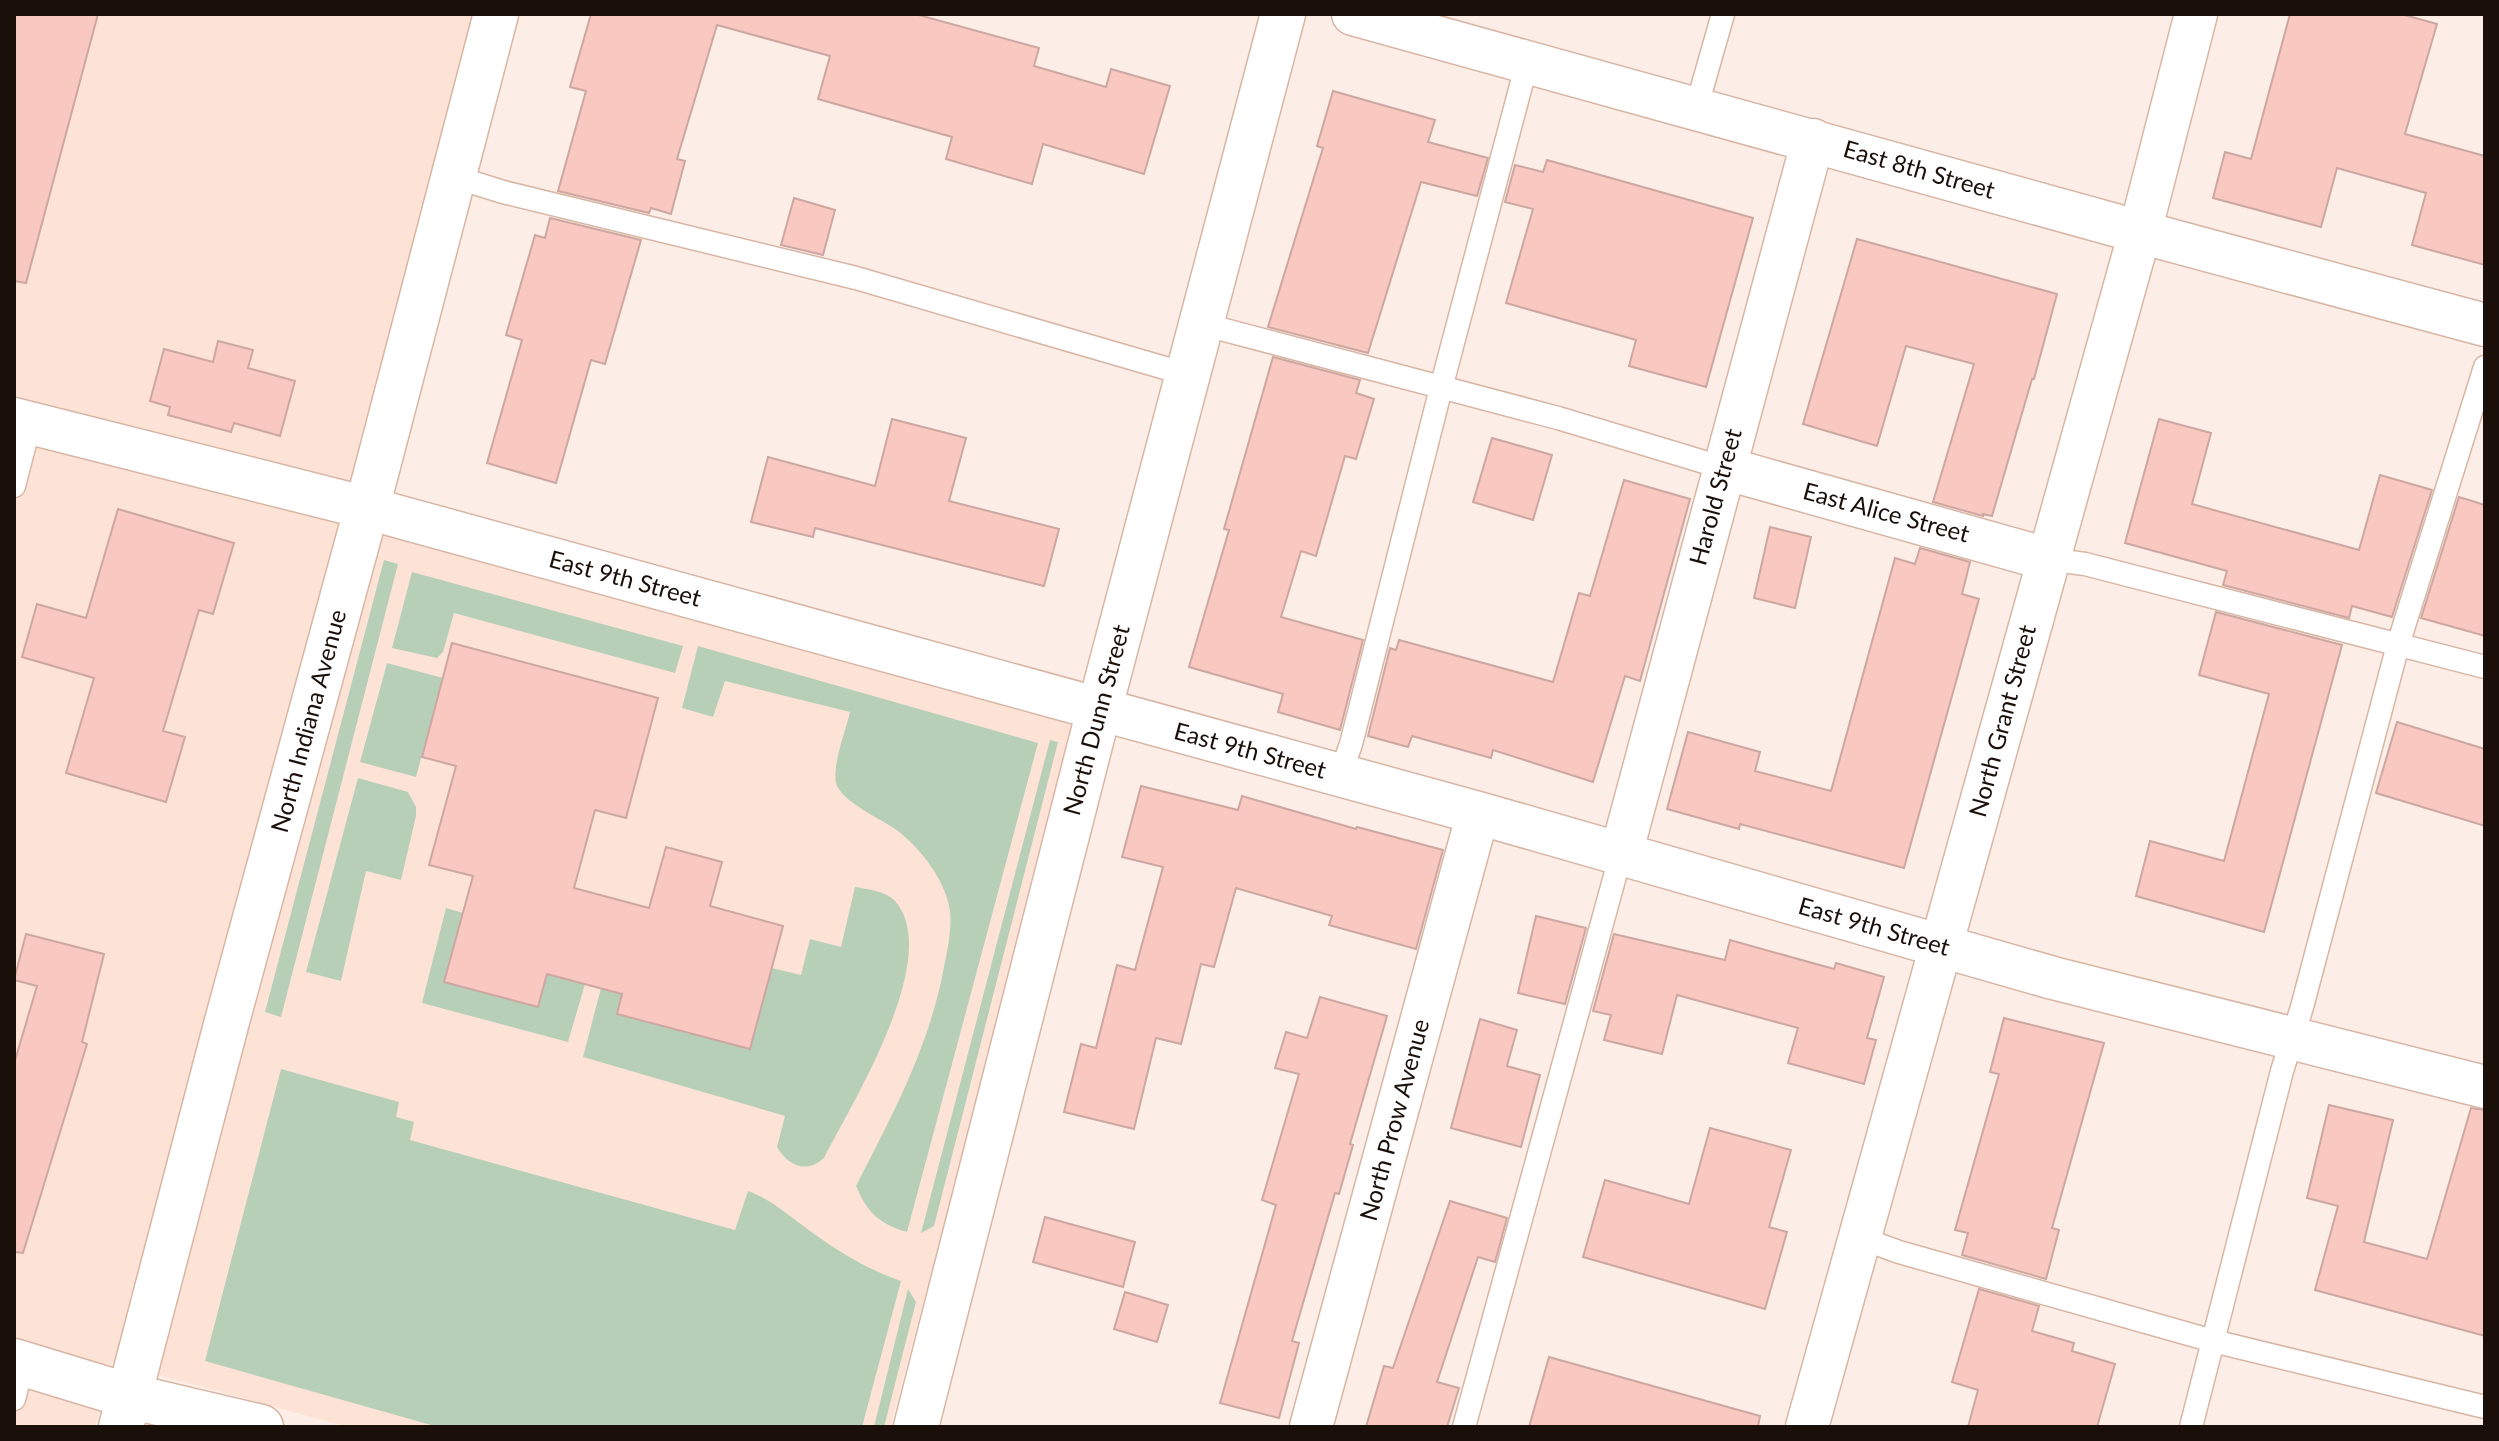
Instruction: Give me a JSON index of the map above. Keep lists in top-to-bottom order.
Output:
{
  "streets": {
    "street": [
      "East 8th Street",
      "Harold Street",
      "East Alice Street",
      "East 9th Street",
      "North Dunn Street",
      "North Indiana Avenue",
      "North Grant Street",
      "North Prow Avenue"
    ]
  },
  "crossings": [
    ["East 8th Street", "Harold Street"],
    ["East 8th Street", "North Grant Street"],
    ["Harold Street", "East Alice Street"],
    ["Harold Street", "East 9th Street"],
    ["East Alice Street", "North Grant Street"],
    ["East 9th Street", "North Dunn Street"],
    ["East 9th Street", "North Indiana Avenue"],
    ["East 9th Street", "North Grant Street"],
    ["East 9th Street", "North Prow Avenue"]
  ]
}
